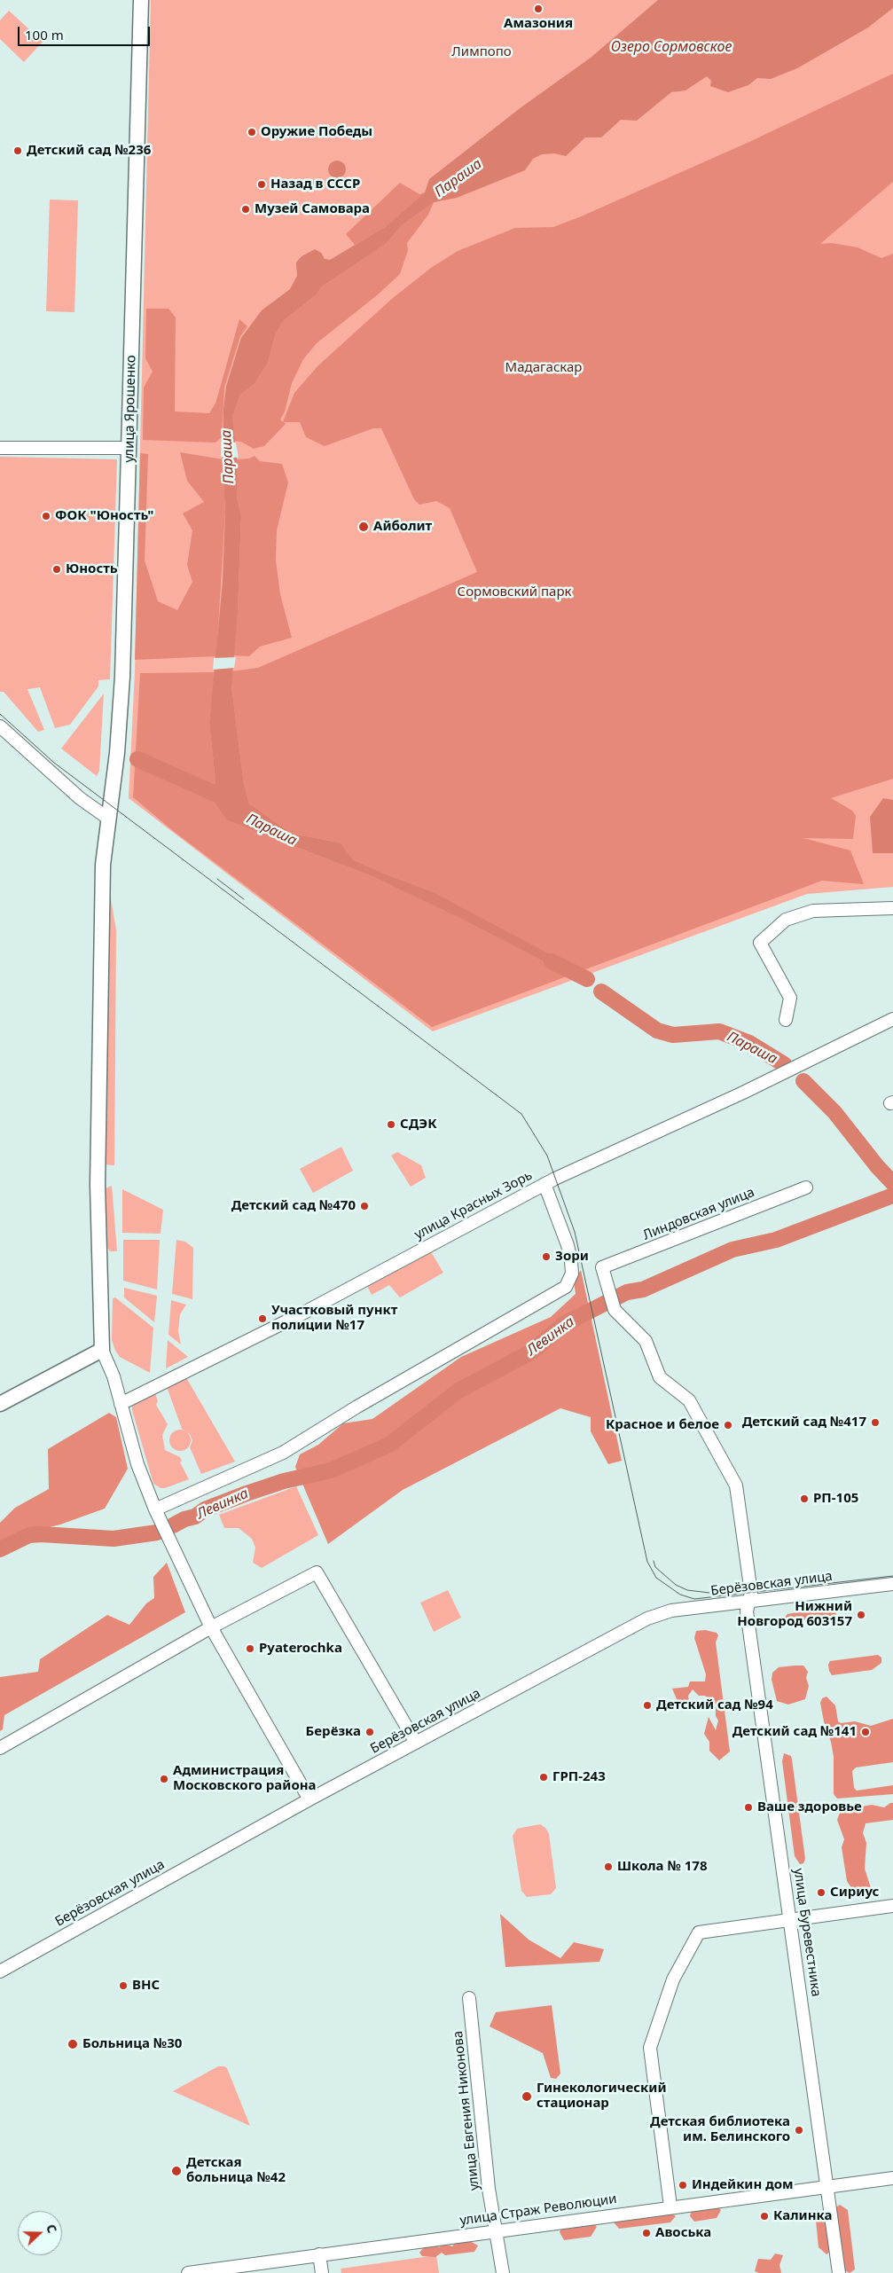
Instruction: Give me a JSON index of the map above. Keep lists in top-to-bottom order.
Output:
{
  "streets": {
    "main road": ["улица Ярошенко"],
    "street": [
      "улица Красных Зорь",
      "Линдовская улица",
      "Берёзовская улица",
      "улица Буревестника",
      "улица Евгения Никонова",
      "улица Страж Революции"
    ]
  },
  "crossings": [
    ["Линдовская улица", "улица Буревестника"],
    ["Берёзовская улица", "улица Буревестника"],
    ["улица Буревестника", "улица Страж Революции"],
    ["улица Евгения Никонова", "улица Страж Революции"]
  ],
  "water": ["Озеро Сормовское", "Параша", "Левинка"],
  "parks": ["Лимпопо", "Мадагаскар", "Сормовский парк"],
  "places": [
    "Амазония",
    "Оружие Победы",
    "Детский сад №236",
    "Назад в СССР",
    "Музей Самовара",
    "ФОК \"Юность\"",
    "Айболит",
    "Юность",
    "СДЭК",
    "Детский сад №470",
    "Зори",
    "Участковый пункт полиции №17",
    "Детский сад №417",
    "Красное и белое",
    "РП-105",
    "Нижний Новгород 603157",
    "Pyaterochka",
    "Детский сад №94",
    "Берёзка",
    "Детский сад №141",
    "ГРП-243",
    "Администрация Московского района",
    "Ваше здоровье",
    "Школа № 178",
    "Сириус",
    "ВНС",
    "Больница №30",
    "Гинекологический стационар",
    "Детская библиотека им. Белинского",
    "Детская больница №42",
    "Индейкин дом",
    "Калинка",
    "Авоська"
  ],
  "scale_bar": "100 m",
  "north": "right"
}
